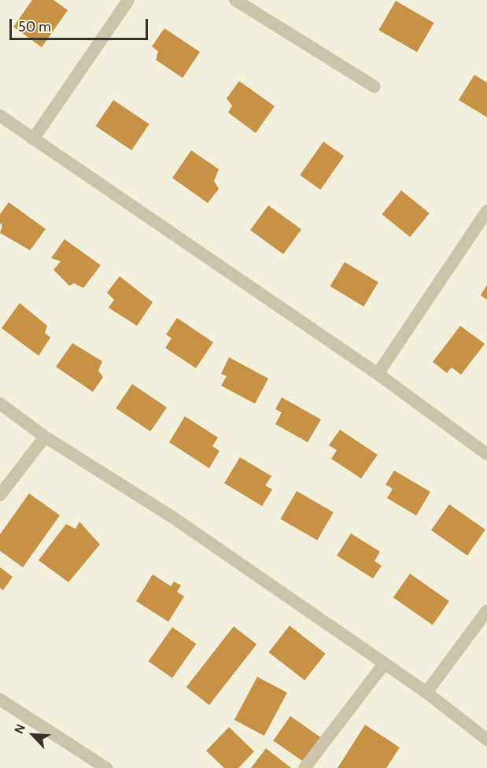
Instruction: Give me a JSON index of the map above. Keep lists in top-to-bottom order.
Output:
{
  "scale_bar": "50 m",
  "north": "top left"
}
